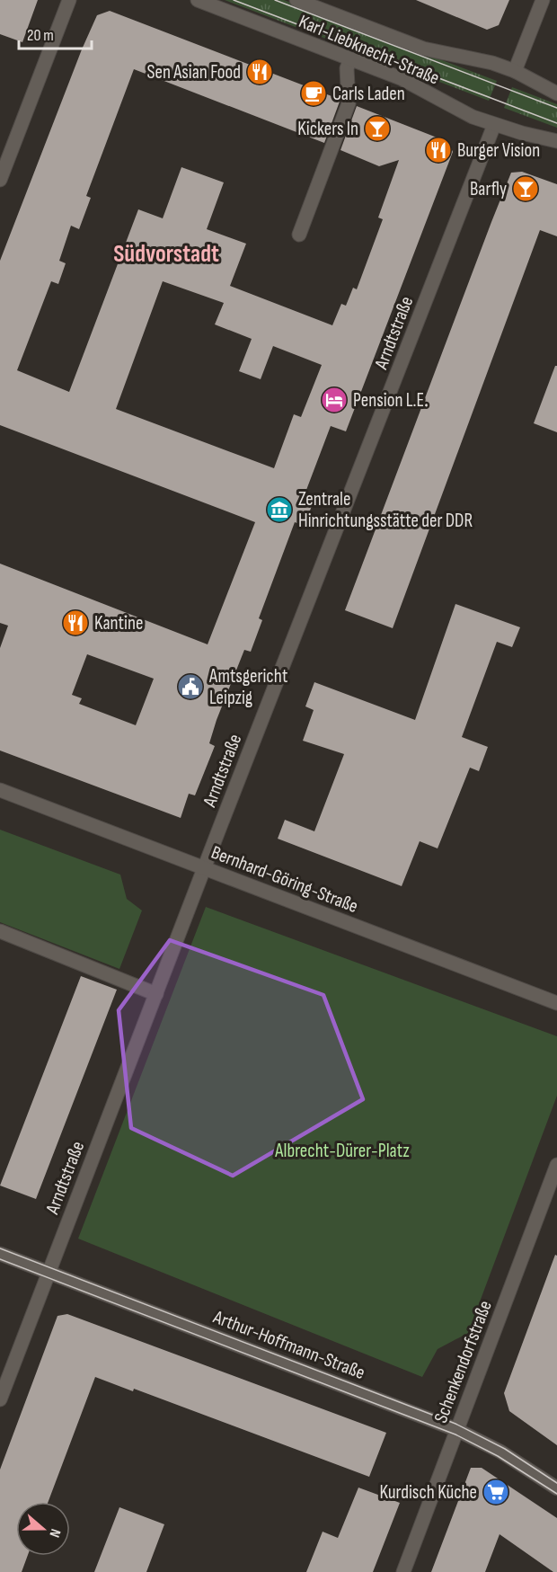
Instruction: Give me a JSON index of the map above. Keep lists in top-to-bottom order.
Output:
{
  "streets": {
    "street": [
      "Karl-Liebknecht-Straße",
      "Arndtstraße",
      "Bernhard-Göring-Straße",
      "Arthur-Hoffmann-Straße",
      "Schenkendorfstraße"
    ]
  },
  "crossings": [
    ["Karl-Liebknecht-Straße", "Arndtstraße"],
    ["Arndtstraße", "Bernhard-Göring-Straße"],
    ["Arndtstraße", "Arthur-Hoffmann-Straße"],
    ["Arthur-Hoffmann-Straße", "Schenkendorfstraße"]
  ],
  "districts": ["Südvorstadt"],
  "parks": ["Albrecht-Dürer-Platz"],
  "places": {
    "restaurant": ["Sen Asian Food", "Burger Vision", "Kantine"],
    "cafe": ["Carls Laden"],
    "bar": ["Kickers In", "Barfly"],
    "hotel": ["Pension L.E."],
    "museum": ["Zentrale Hinrichtungsstätte der DDR"],
    "public building": ["Amtsgericht Leipzig"],
    "supermarket": ["Kurdisch Küche"]
  },
  "scale_bar": "20 m",
  "north": "right"
}
